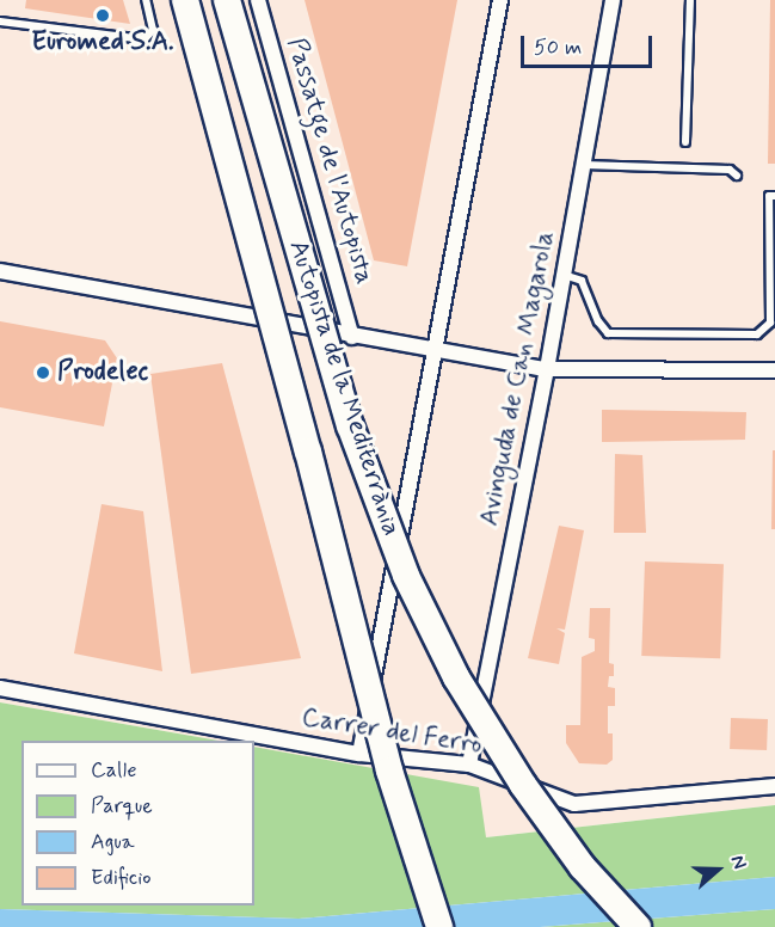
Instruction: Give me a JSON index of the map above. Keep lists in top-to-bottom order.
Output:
{
  "streets": {
    "highway": ["Autopista de la Mediterrània"],
    "street": ["Passatge de l'Autopista", "Avinguda de Can Magarola", "Carrer del Ferro"]
  },
  "crossings": [
    ["Avinguda de Can Magarola", "Carrer del Ferro"]
  ],
  "places": ["Euromed S.A.", "Prodelec"],
  "legend": [
    "Calle",
    "Parque",
    "Agua",
    "Edificio"
  ],
  "scale_bar": "50 m",
  "north": "right"
}
